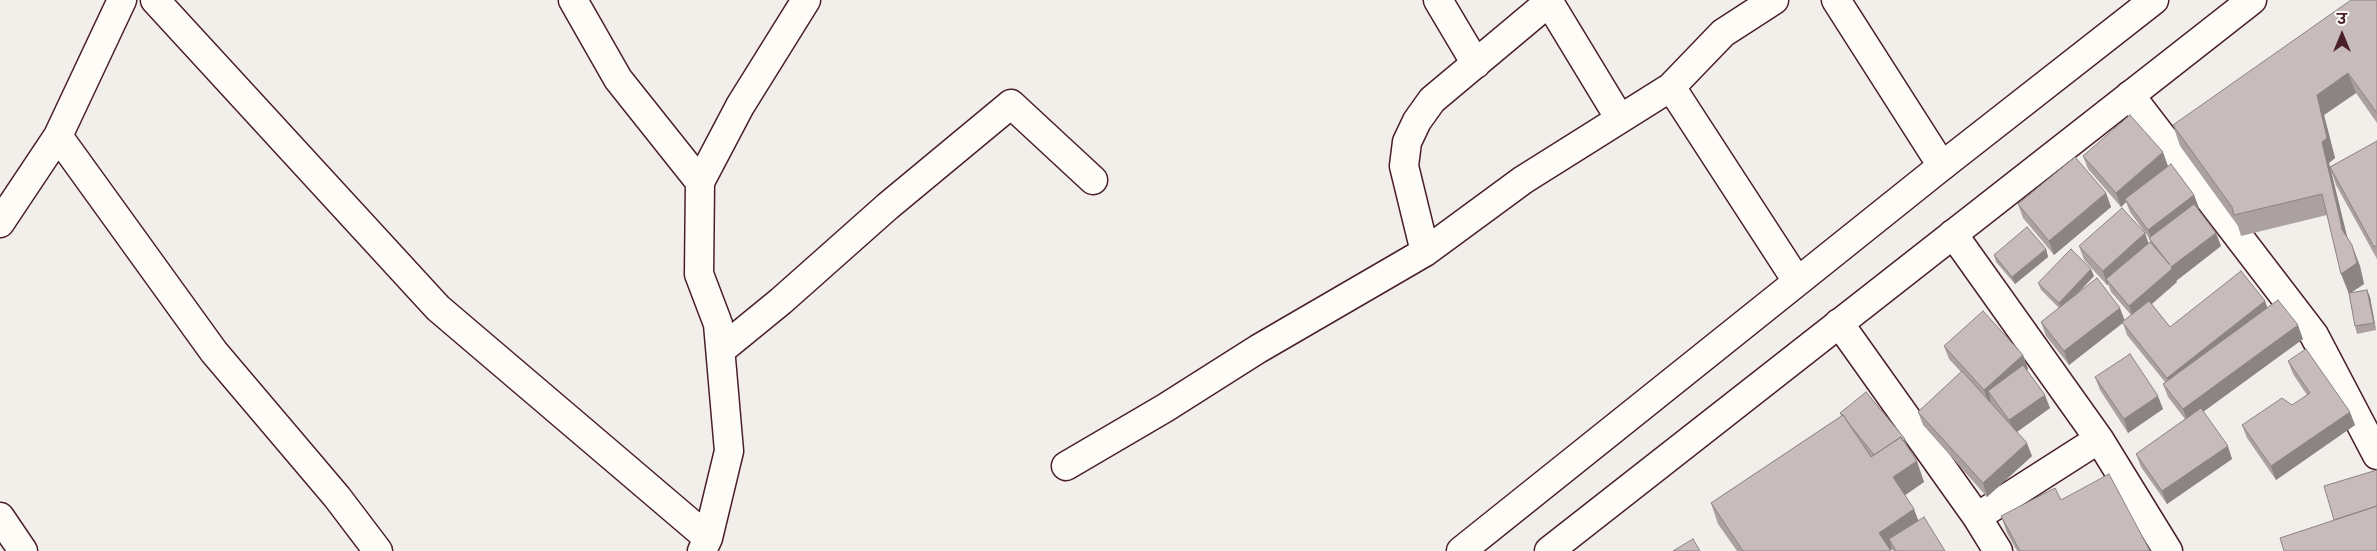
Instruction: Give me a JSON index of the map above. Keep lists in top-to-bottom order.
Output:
{
  "north": "top"
}
